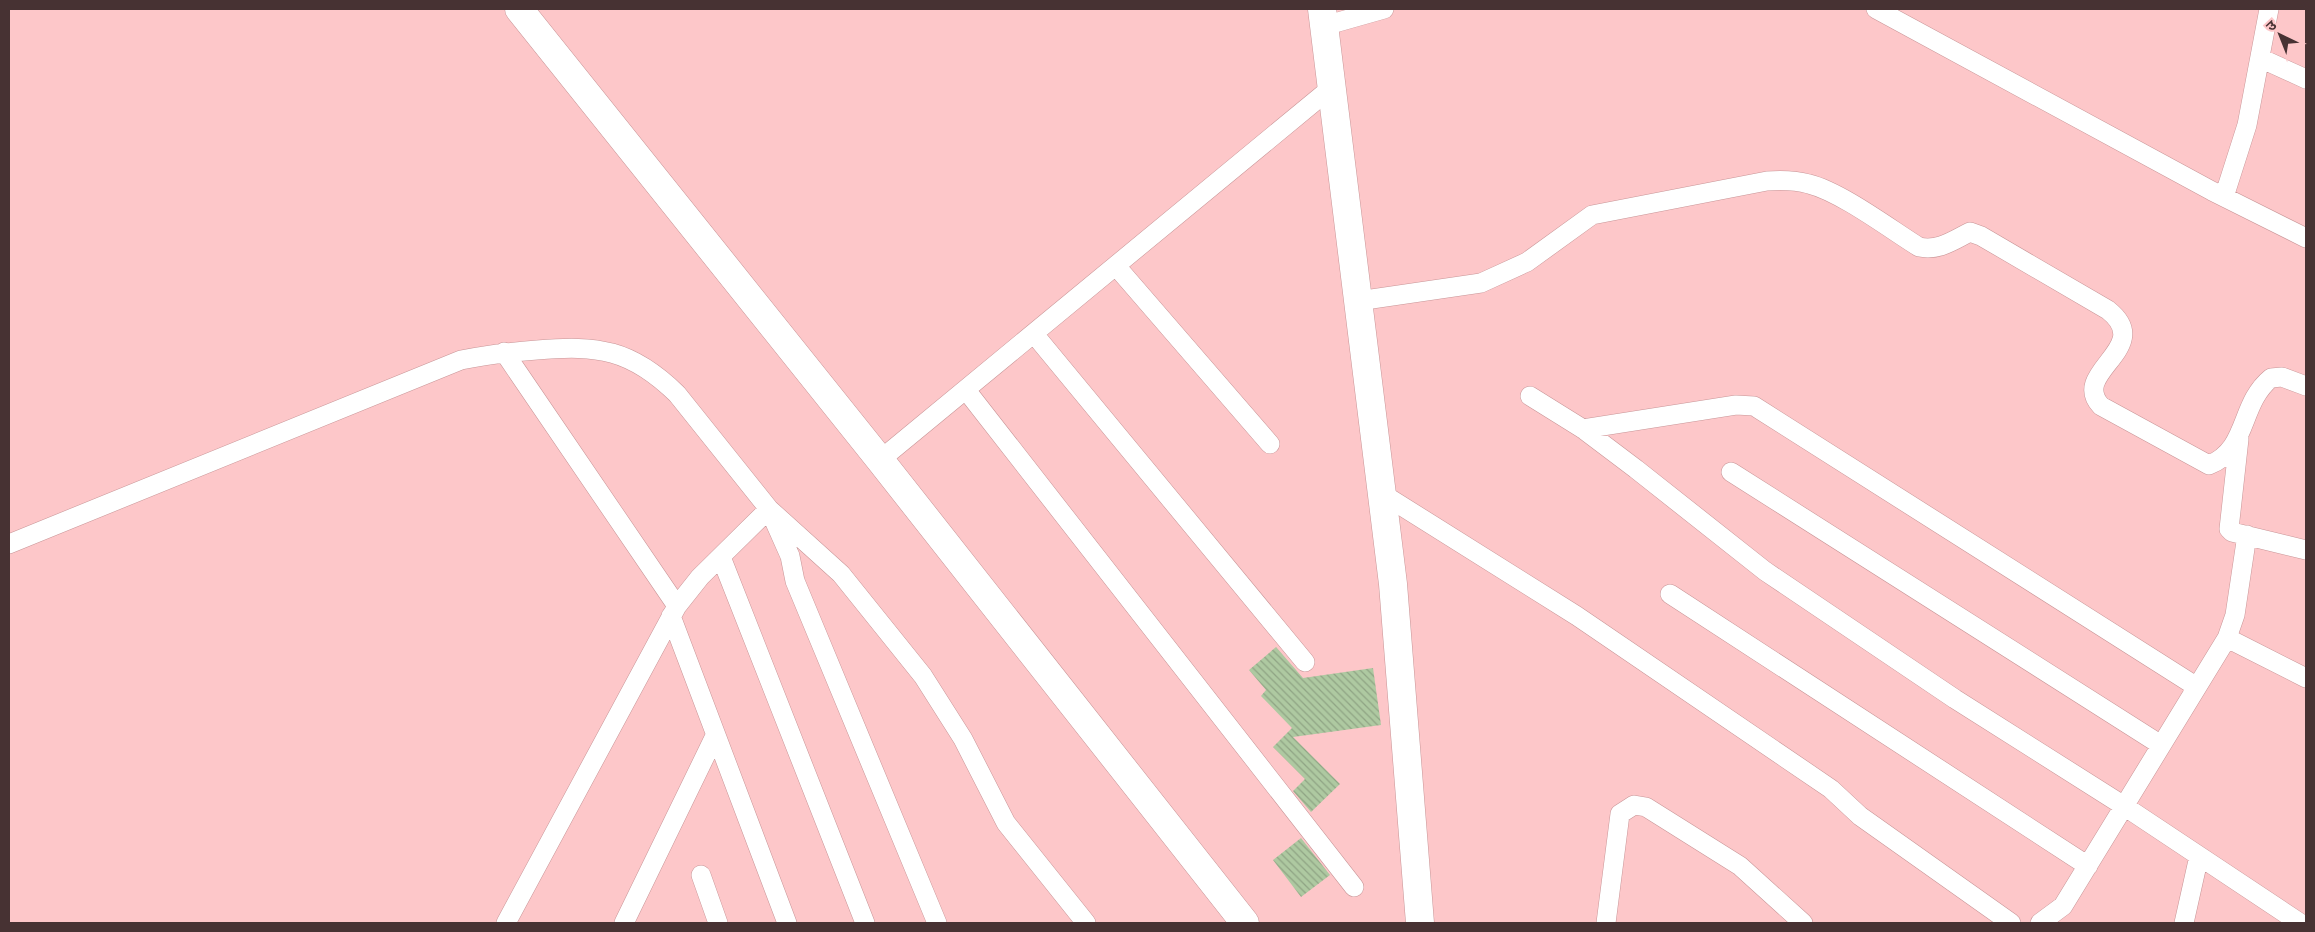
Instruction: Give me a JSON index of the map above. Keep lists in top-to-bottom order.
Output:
{
  "north": "top left"
}
